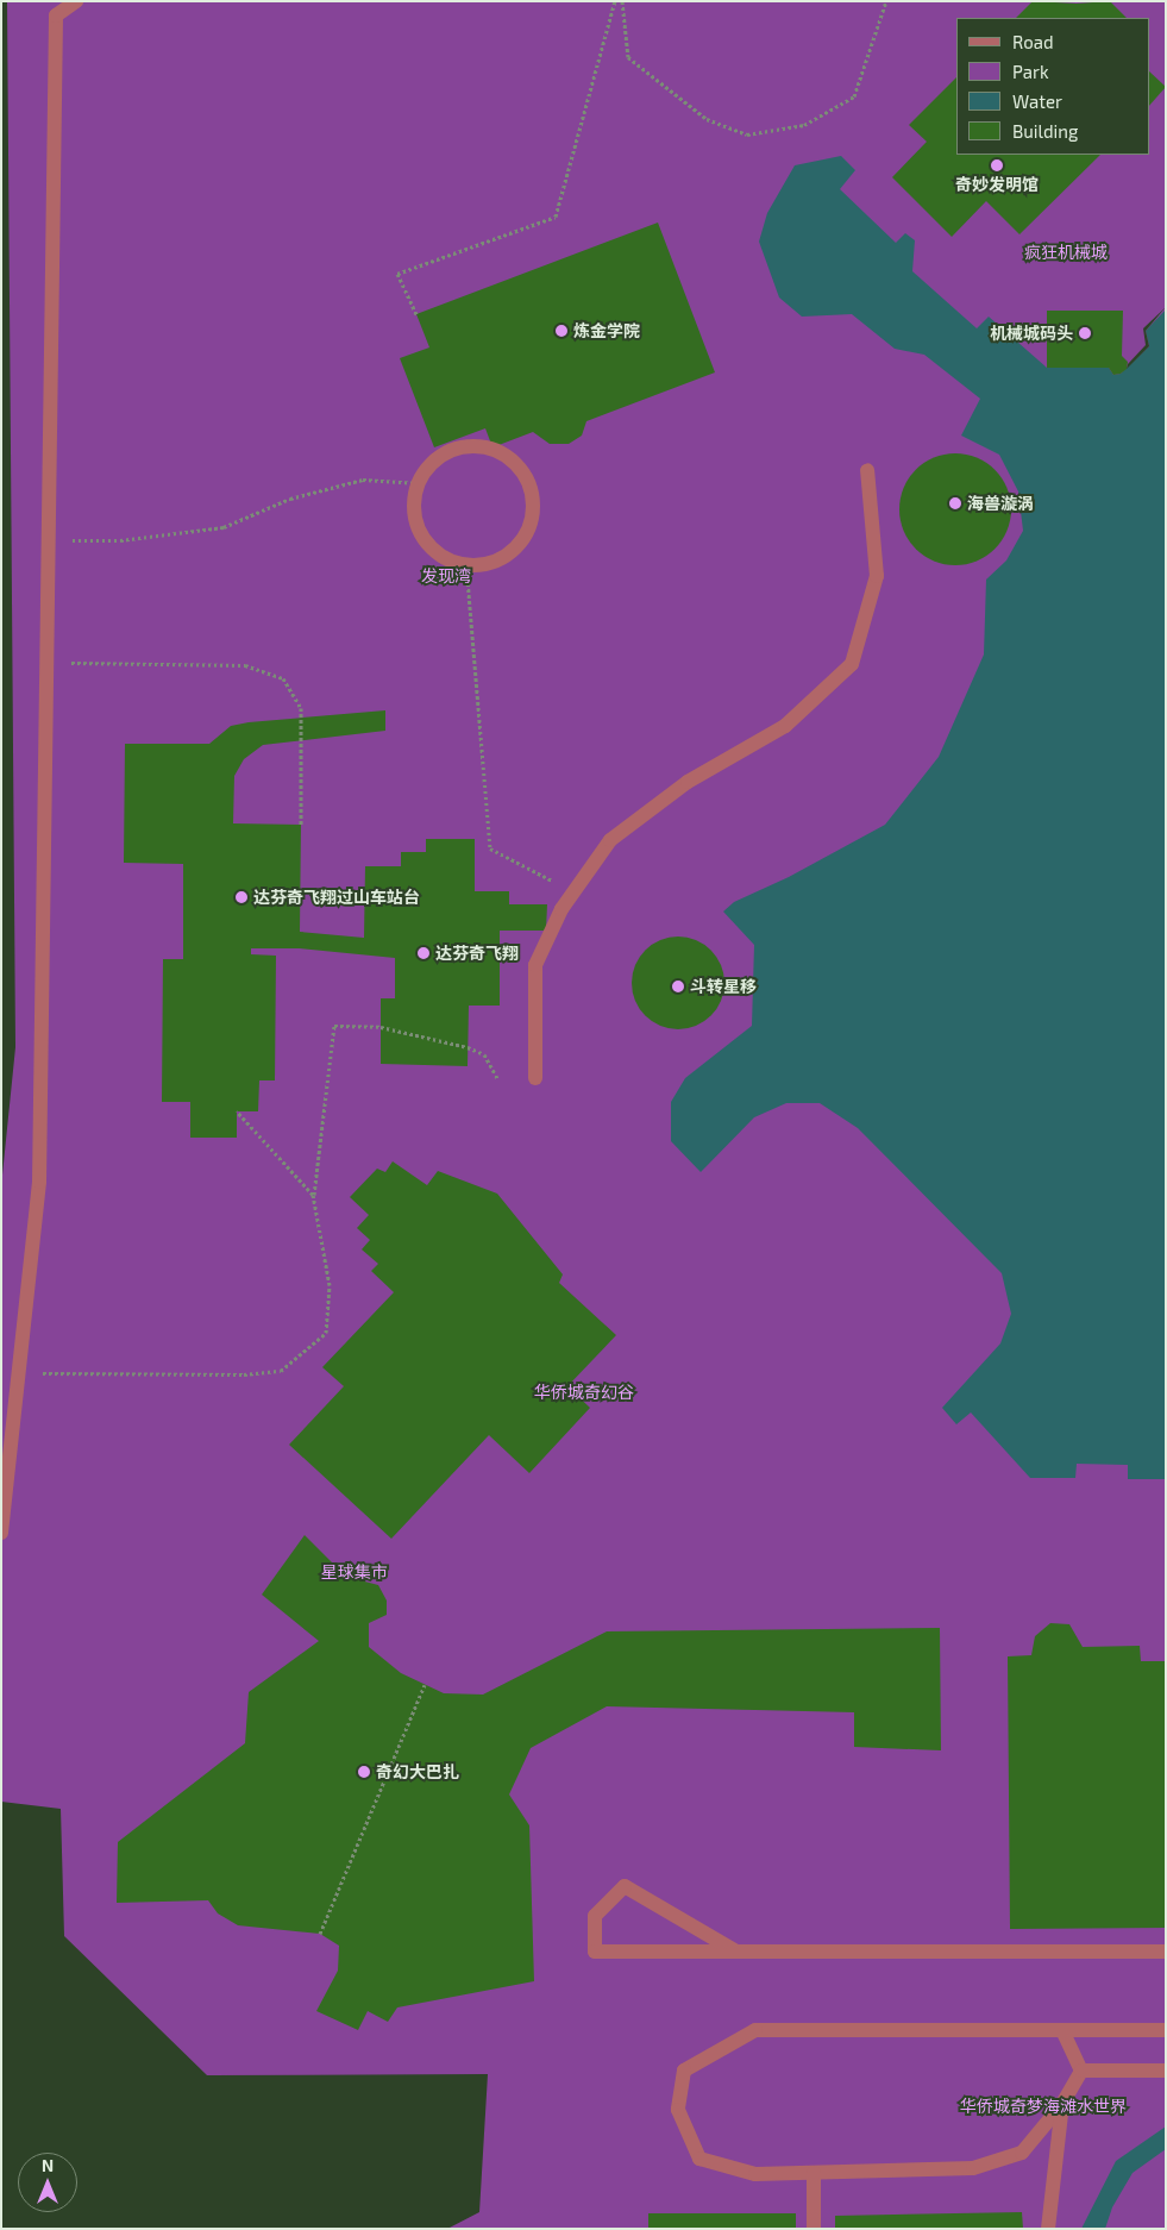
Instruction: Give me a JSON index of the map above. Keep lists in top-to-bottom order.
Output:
{
  "parks": [
    "疯狂机械城",
    "发现湾",
    "华侨城奇幻谷",
    "星球集市",
    "华侨城奇梦海滩水世界"
  ],
  "places": [
    "奇妙发明馆",
    "炼金学院",
    "机械城码头",
    "海兽漩涡",
    "达芬奇飞翔过山车站台",
    "达芬奇飞翔",
    "斗转星移",
    "奇幻大巴扎"
  ],
  "legend": [
    "Road",
    "Park",
    "Water",
    "Building"
  ],
  "north": "top"
}
